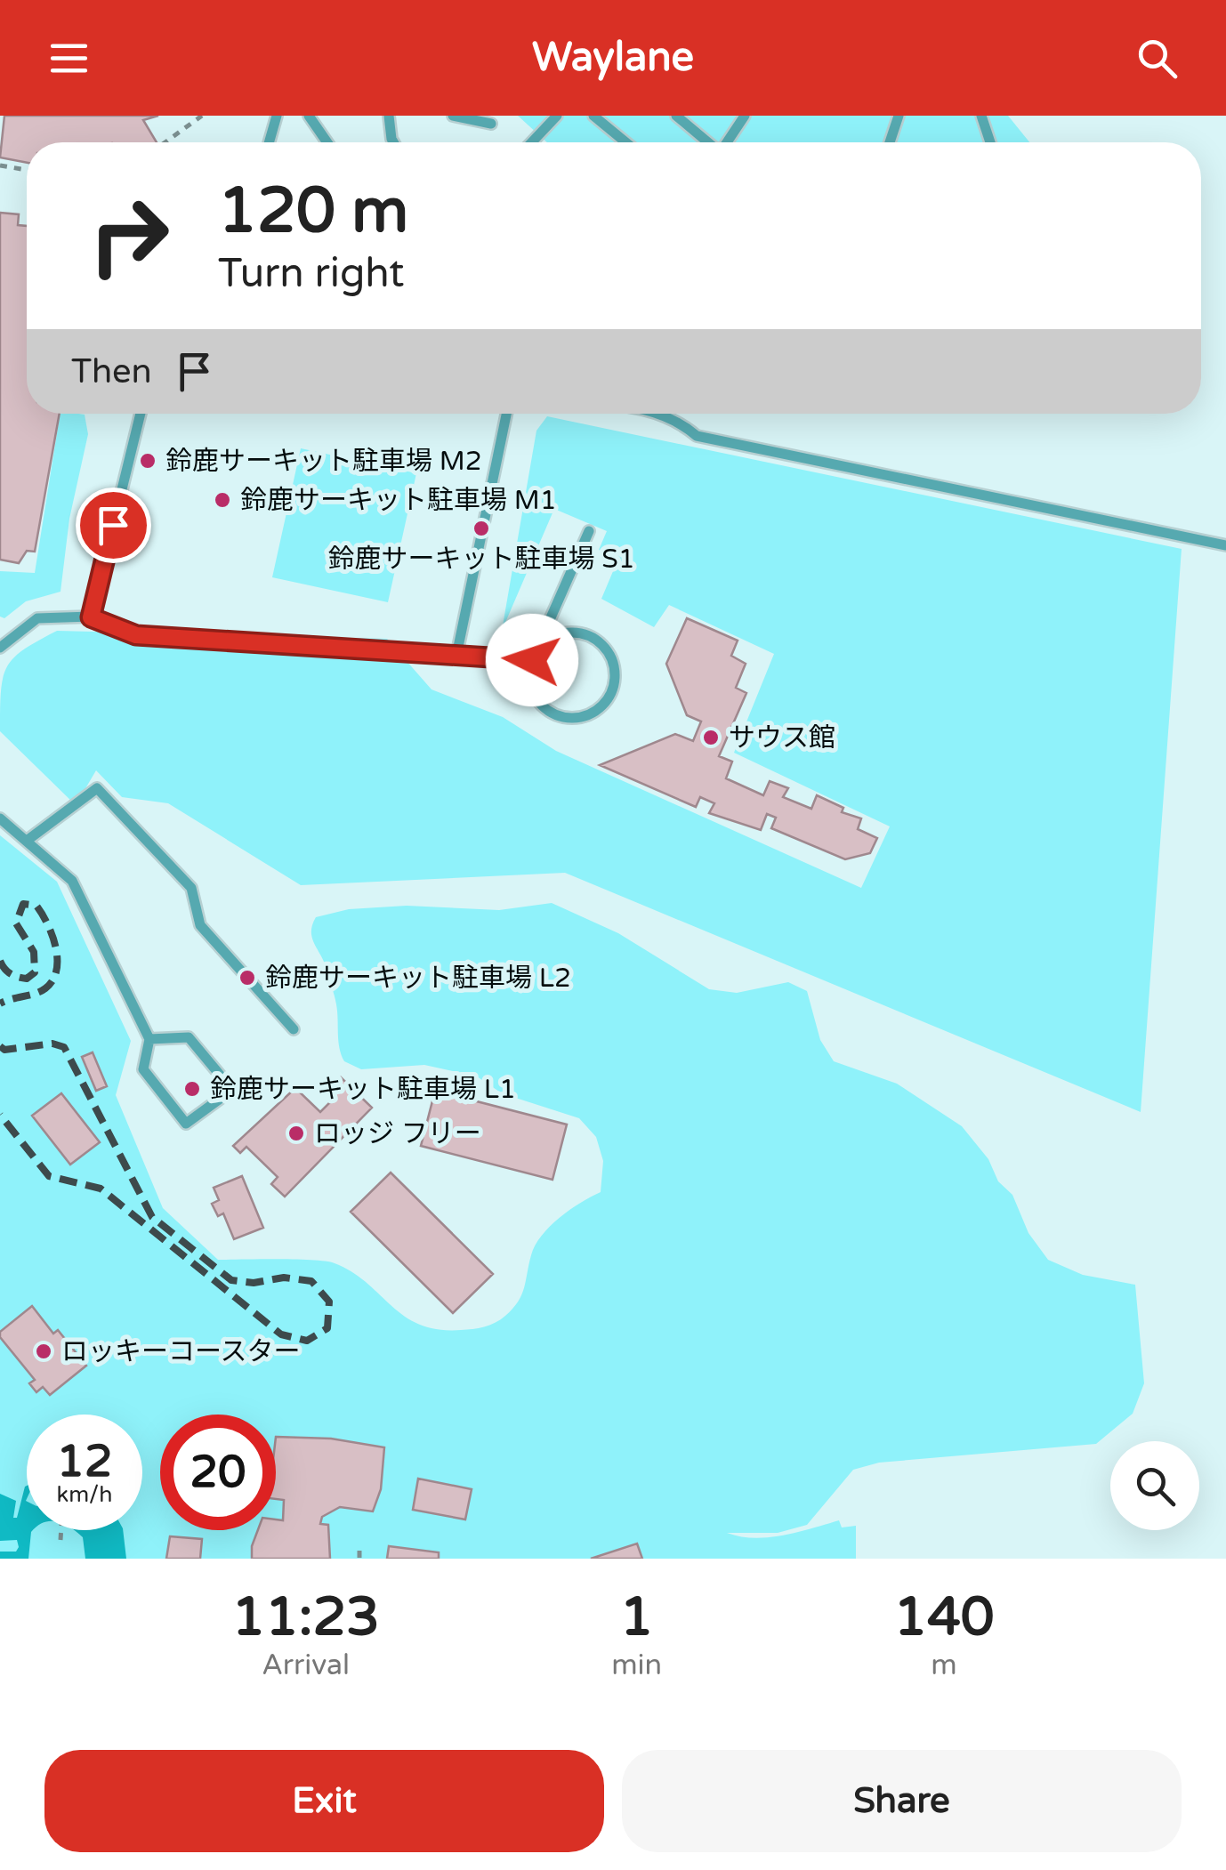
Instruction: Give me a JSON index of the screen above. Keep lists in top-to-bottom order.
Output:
{
  "places": [
    "鈴鹿サーキット駐車場 M2",
    "鈴鹿サーキット駐車場 M1",
    "鈴鹿サーキット駐車場 S1",
    "サウス館",
    "鈴鹿サーキット駐車場 L2",
    "鈴鹿サーキット駐車場 L1",
    "ロッジ フリー",
    "ロッキーコースター"
  ],
  "page": {
    "header": "Waylane",
    "turn": ["120 m", "Turn right"],
    "then": "Then",
    "speed": "12 km/h",
    "limit": "20",
    "eta": [
      "11:23",
      "Arrival",
      "1",
      "min",
      "140",
      "m"
    ],
    "buttons": ["Exit", "Share"]
  }
}
